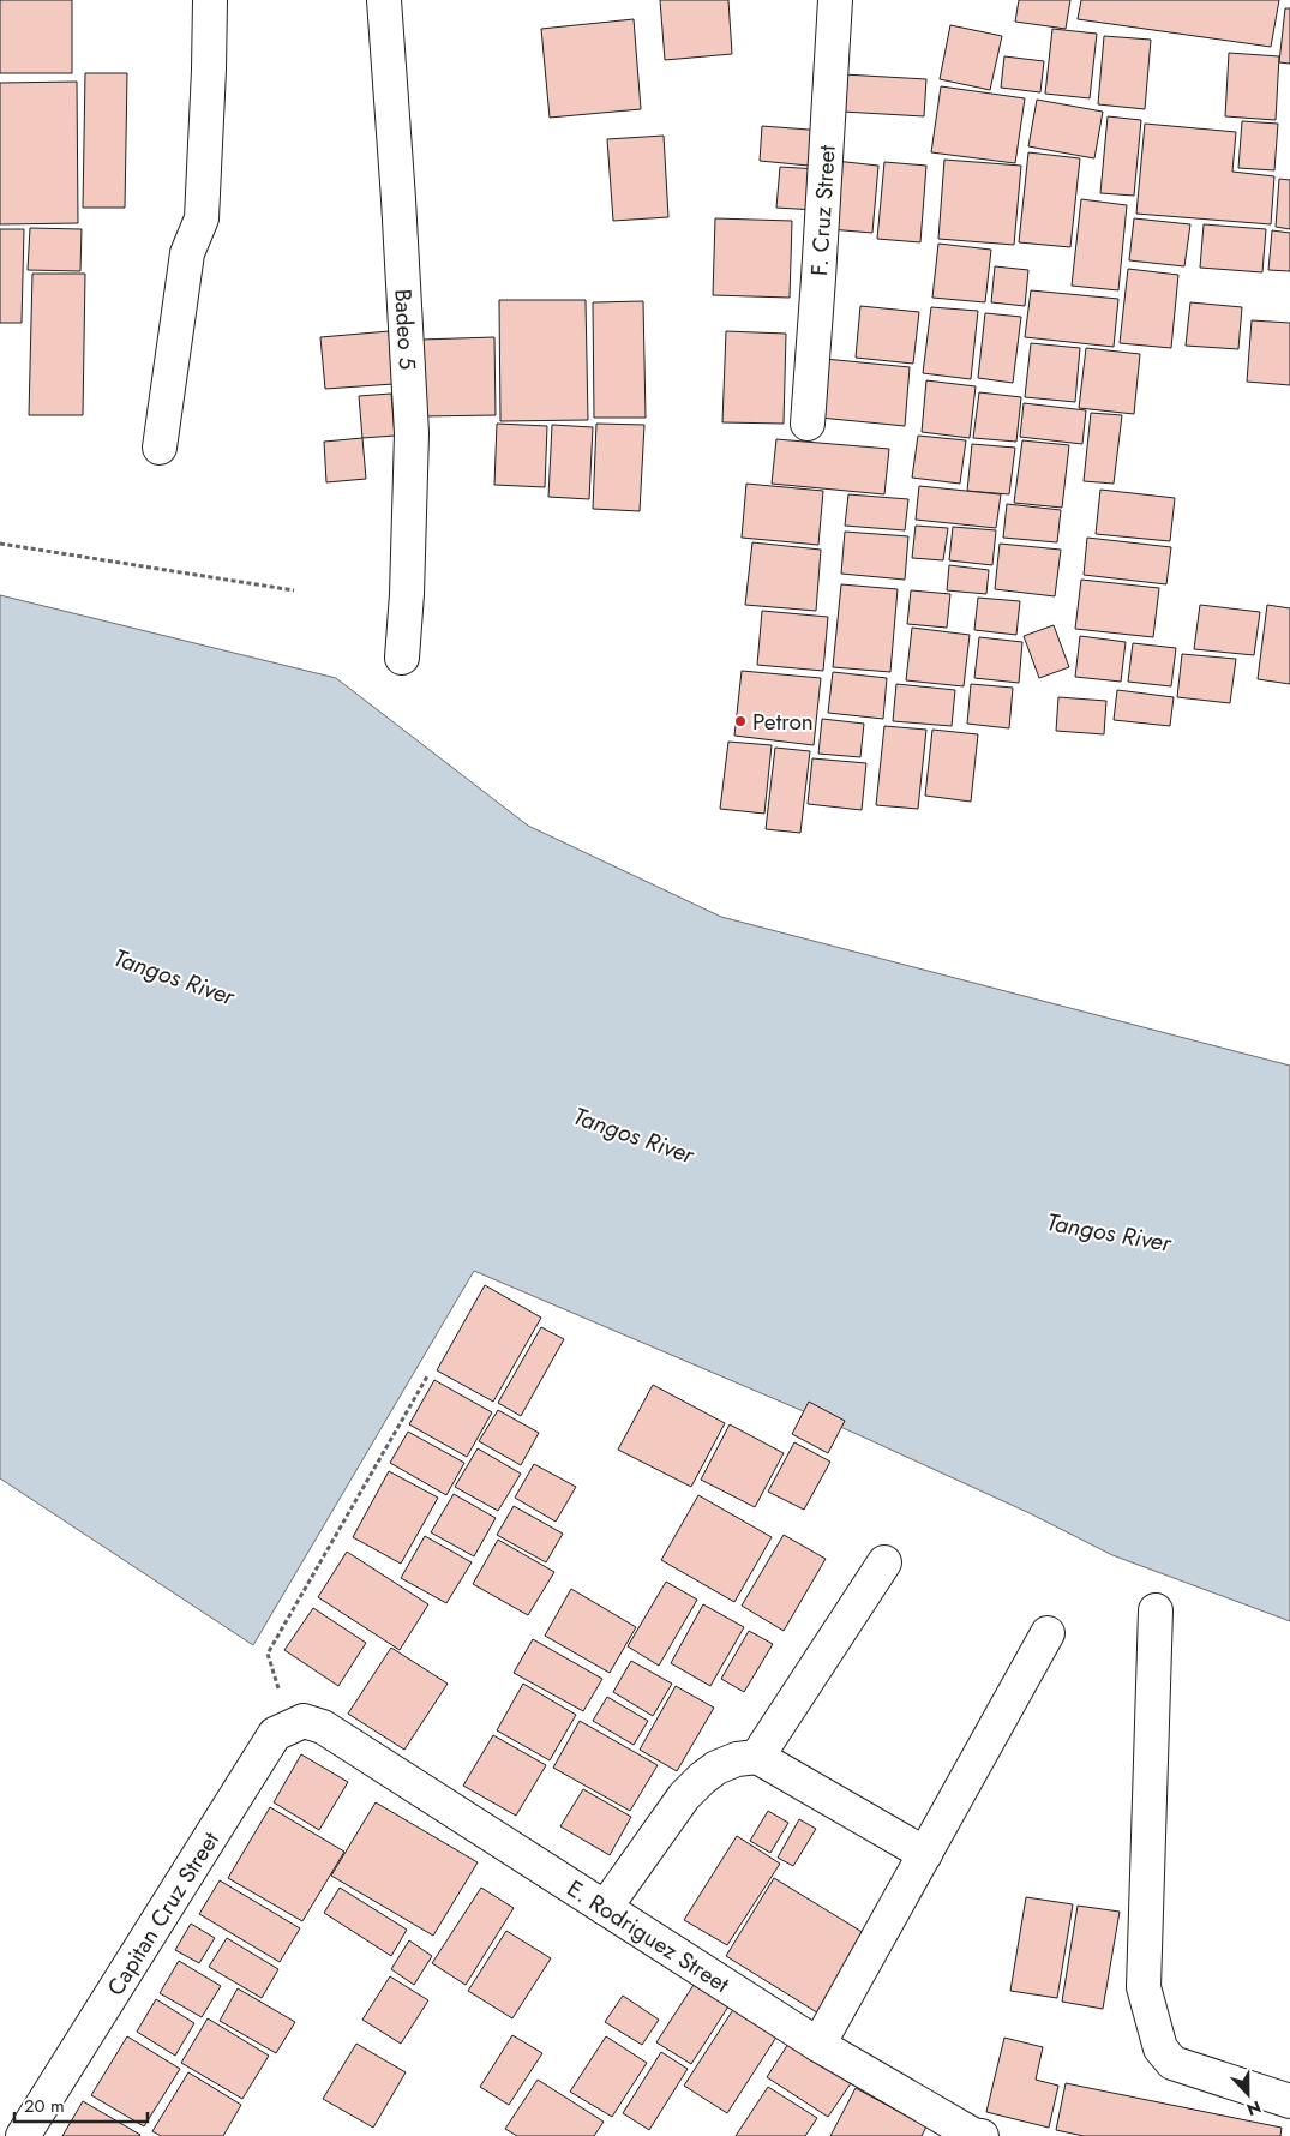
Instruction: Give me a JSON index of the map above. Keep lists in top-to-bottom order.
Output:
{
  "streets": {
    "street": [
      "F. Cruz Street",
      "Badeo 5",
      "Capitan Cruz Street",
      "E. Rodriguez Street"
    ]
  },
  "crossings": [
    ["Capitan Cruz Street", "E. Rodriguez Street"]
  ],
  "water": ["Tangos River"],
  "places": ["Petron"],
  "scale_bar": "20 m",
  "north": "bottom"
}
